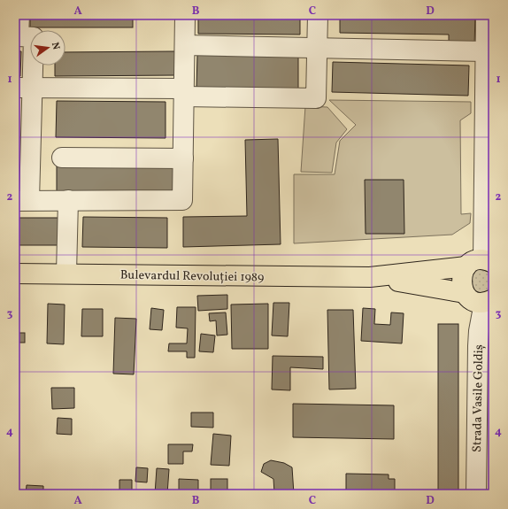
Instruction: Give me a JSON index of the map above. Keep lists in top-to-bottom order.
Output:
{
  "streets": {
    "main road": ["Bulevardul Revoluției 1989"],
    "street": ["Strada Vasile Goldiș"]
  },
  "north": "right",
  "grid": {
    "columns": [
      "A",
      "B",
      "C",
      "D"
    ],
    "rows": [
      "1",
      "2",
      "3",
      "4"
    ]
  }
}
